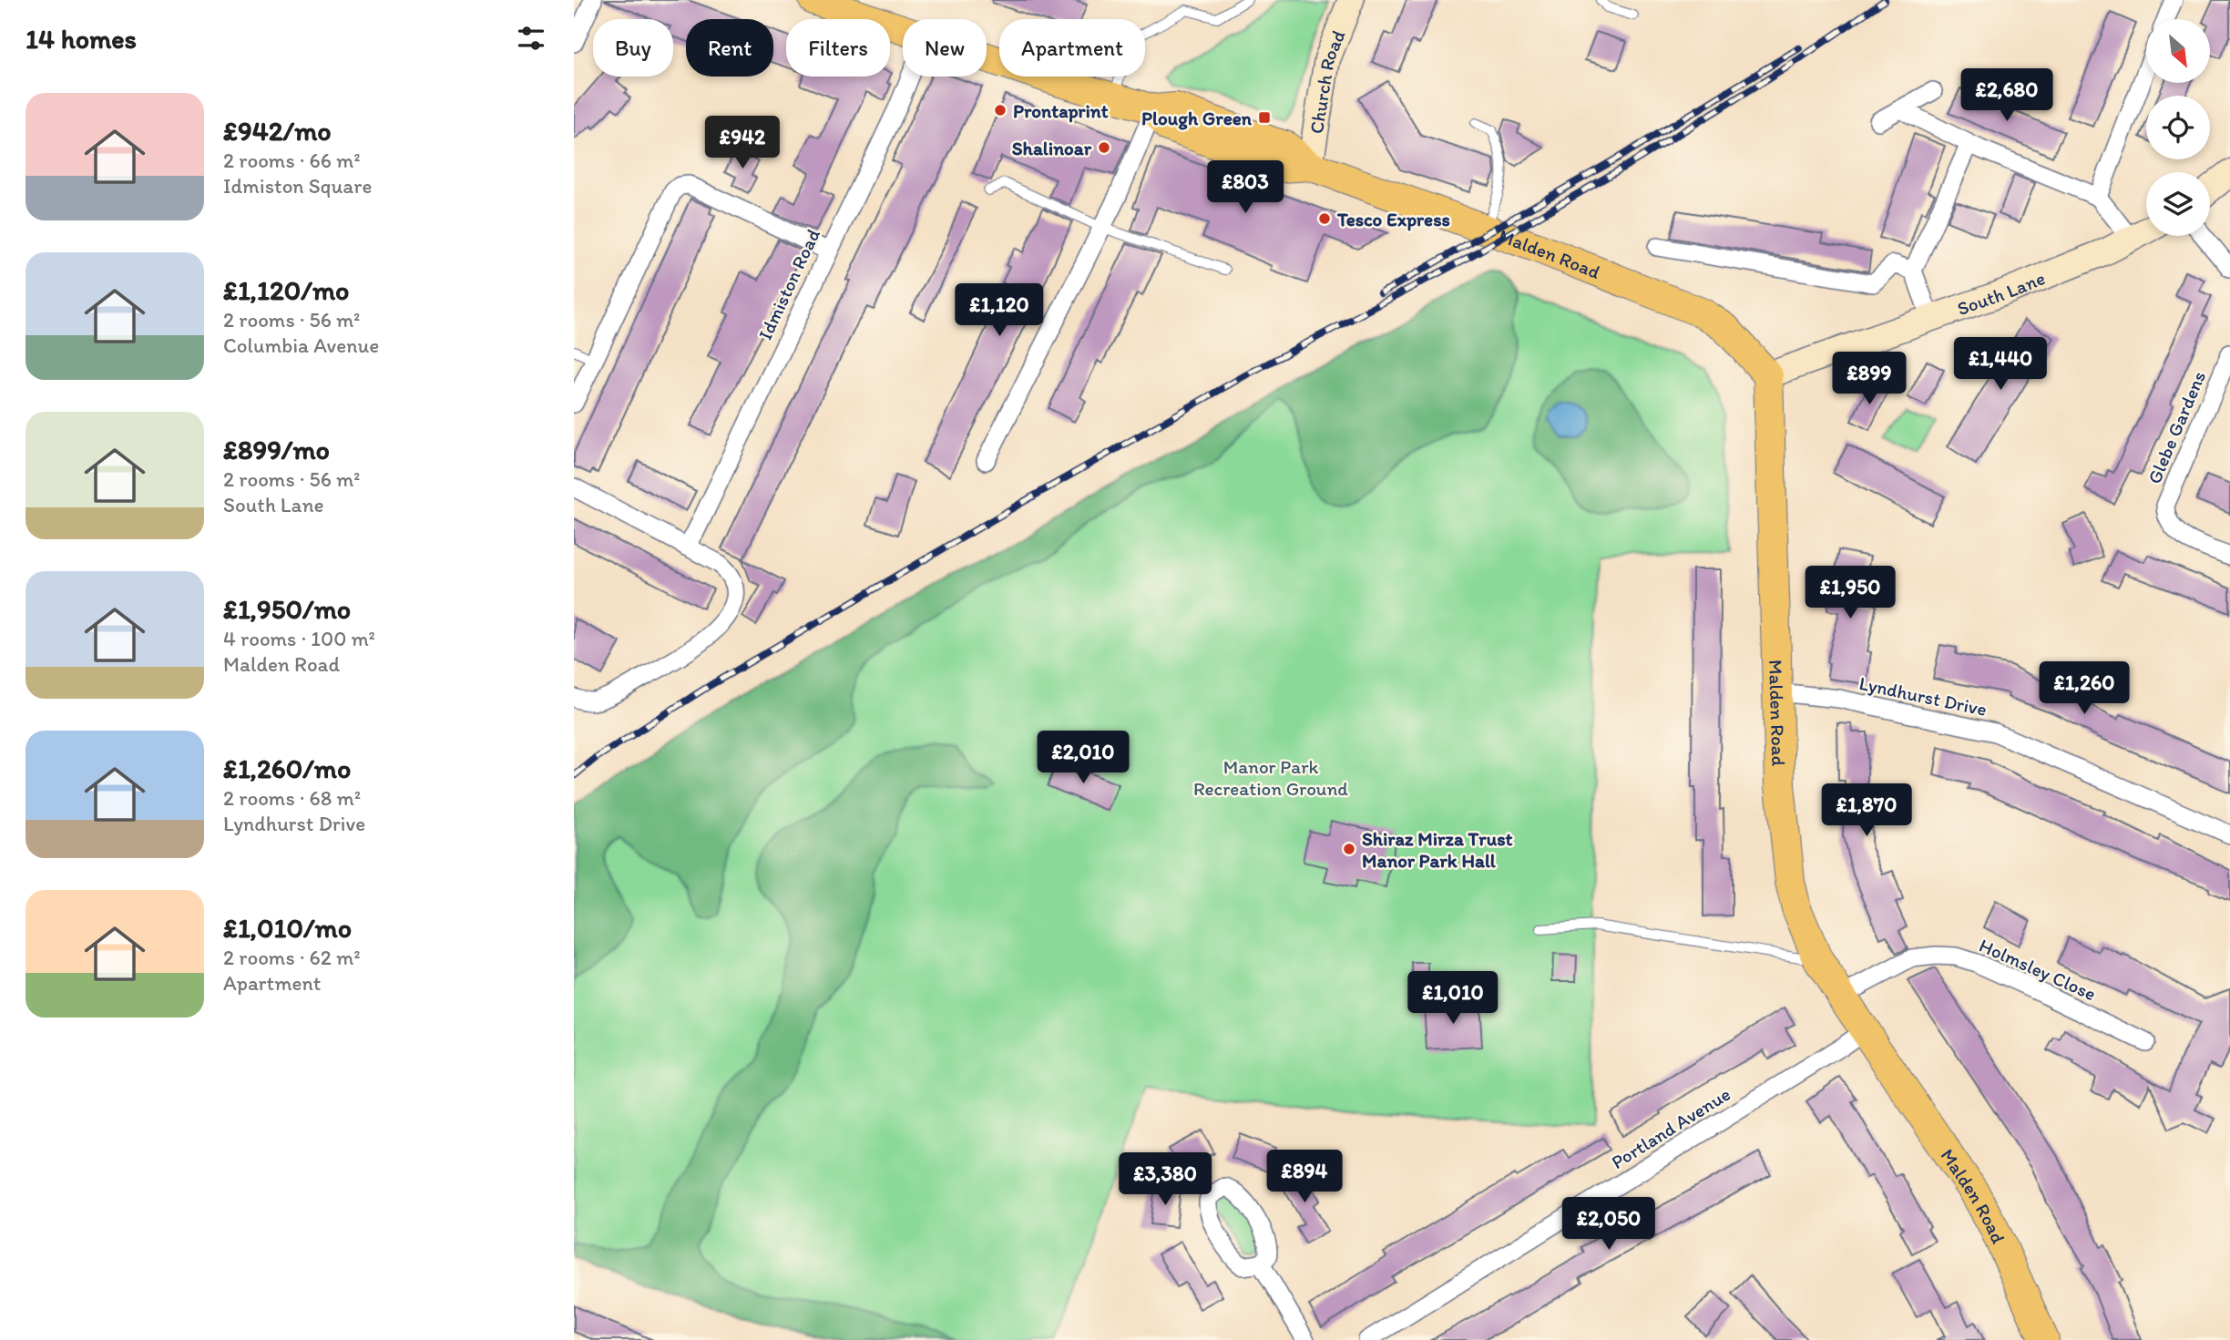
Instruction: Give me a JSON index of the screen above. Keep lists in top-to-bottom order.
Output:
{
  "streets": {
    "main road": ["Malden Road"],
    "street": [
      "Church Road",
      "Idmiston Road",
      "South Lane",
      "Glebe Gardens",
      "Lyndhurst Drive",
      "Holmsley Close",
      "Portland Avenue"
    ]
  },
  "crossings": [
    ["Church Road", "Malden Road"],
    ["Malden Road", "South Lane"],
    ["Malden Road", "Lyndhurst Drive"],
    ["Malden Road", "Holmsley Close"],
    ["Malden Road", "Portland Avenue"]
  ],
  "parks": ["Manor Park Recreation Ground"],
  "places": {
    "other": [
      "Prontaprint",
      "Shalinoar",
      "Tesco Express",
      "Shiraz Mirza Trust Manor Park Hall"
    ],
    "transit": ["Plough Green"]
  },
  "north": "bottom right",
  "page": {
    "heading": "14 homes",
    "chip": [
      "Buy",
      "Rent",
      "Filters",
      "New",
      "Apartment"
    ],
    "price": [
      "£2,680",
      "£942",
      "£803",
      "£1,120",
      "£1,440",
      "£899",
      "£1,950",
      "£1,260",
      "£2,010",
      "£1,870",
      "£1,010",
      "£894",
      "£3,380",
      "£2,050"
    ],
    "list": [
      {
        "name": "£942/mo",
        "note": "2 rooms · 66 m² · Idmiston Square"
      },
      {
        "name": "£1,120/mo",
        "note": "2 rooms · 56 m² · Columbia Avenue"
      },
      {
        "name": "£899/mo",
        "note": "2 rooms · 56 m² · South Lane"
      },
      {
        "name": "£1,950/mo",
        "note": "4 rooms · 100 m² · Malden Road"
      },
      {
        "name": "£1,260/mo",
        "note": "2 rooms · 68 m² · Lyndhurst Drive"
      },
      {
        "name": "£1,010/mo",
        "note": "2 rooms · 62 m² · Apartment"
      }
    ]
  }
}
